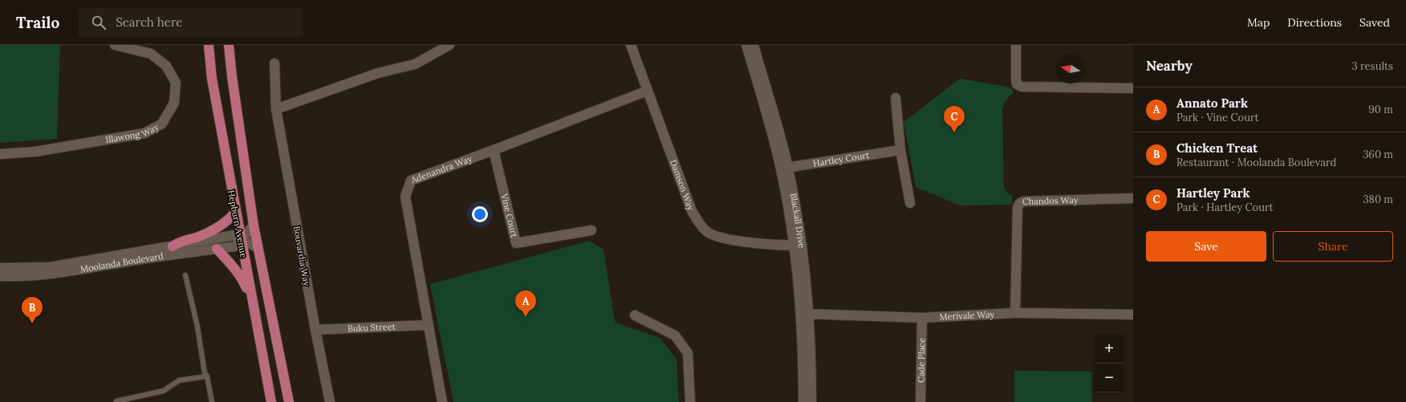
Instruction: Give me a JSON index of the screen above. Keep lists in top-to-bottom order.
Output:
{
  "streets": {
    "main road": ["Hepburn Avenue"],
    "street": [
      "Illawong Way",
      "Hartley Court",
      "Adenandra Way",
      "Damson Way",
      "Chandos Way",
      "Vine Court",
      "Blackall Drive",
      "Bouvardia Way",
      "Moolanda Boulevard",
      "Merivale Way",
      "Buku Street",
      "Cade Place"
    ]
  },
  "crossings": [
    ["Hartley Court", "Blackall Drive"],
    ["Adenandra Way", "Damson Way"],
    ["Adenandra Way", "Vine Court"],
    ["Adenandra Way", "Buku Street"],
    ["Damson Way", "Blackall Drive"],
    ["Chandos Way", "Merivale Way"],
    ["Blackall Drive", "Merivale Way"],
    ["Hepburn Avenue", "Moolanda Boulevard"],
    ["Bouvardia Way", "Buku Street"],
    ["Merivale Way", "Cade Place"]
  ],
  "north": "left",
  "page": {
    "header": "Trailo",
    "search": "Search here",
    "nav": ["Map", "Directions", "Saved"],
    "heading": ["Nearby", "3 results"],
    "list": [
      {
        "mark": "A",
        "name": "Annato Park",
        "note": "Park · Vine Court",
        "value": "90 m"
      },
      {
        "mark": "B",
        "name": "Chicken Treat",
        "note": "Restaurant · Moolanda Boulevard",
        "value": "360 m"
      },
      {
        "mark": "C",
        "name": "Hartley Park",
        "note": "Park · Hartley Court",
        "value": "380 m"
      }
    ],
    "pins": ["C", "A", "B"],
    "buttons": ["Save", "Share"],
    "map_buttons": ["+", "−"]
  }
}
